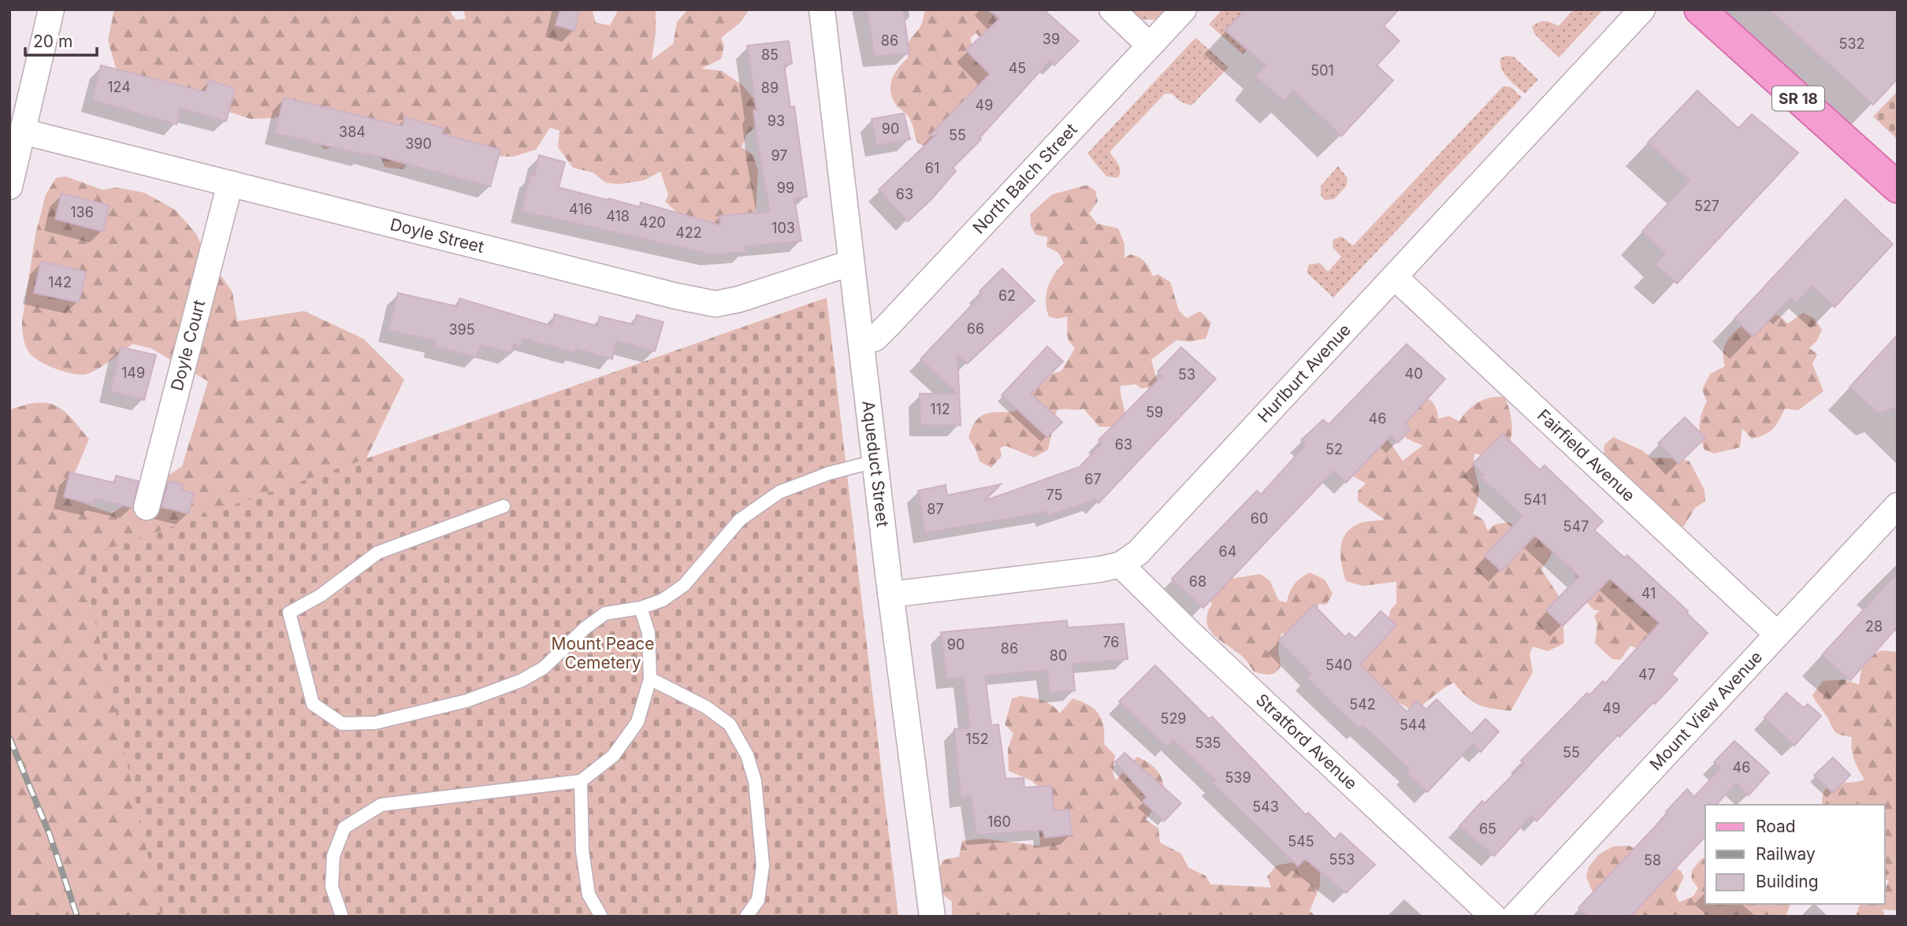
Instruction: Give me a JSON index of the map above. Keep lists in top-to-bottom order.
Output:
{
  "streets": {
    "main road": ["SR 18"],
    "street": [
      "North Balch Street",
      "Doyle Street",
      "Doyle Court",
      "Hurlburt Avenue",
      "Fairfield Avenue",
      "Aqueduct Street",
      "Mount View Avenue",
      "Stratford Avenue"
    ]
  },
  "crossings": [
    ["North Balch Street", "Aqueduct Street"],
    ["Doyle Street", "Doyle Court"],
    ["Doyle Street", "Aqueduct Street"],
    ["Hurlburt Avenue", "Fairfield Avenue"],
    ["Hurlburt Avenue", "Aqueduct Street"],
    ["Hurlburt Avenue", "Stratford Avenue"],
    ["Fairfield Avenue", "Mount View Avenue"]
  ],
  "parks": ["Mount Peace Cemetery"],
  "house_numbers": [
    "39",
    "86",
    "532",
    "85",
    "45",
    "501",
    "124",
    "89",
    "49",
    "93",
    "90",
    "384",
    "55",
    "390",
    "97",
    "61",
    "99",
    "63",
    "527",
    "416",
    "136",
    "418",
    "420",
    "103",
    "422",
    "142",
    "62",
    "66",
    "395",
    "149",
    "40",
    "53",
    "112",
    "59",
    "46",
    "63",
    "52",
    "67",
    "75",
    "541",
    "87",
    "60",
    "547",
    "64",
    "68",
    "41",
    "28",
    "76",
    "90",
    "86",
    "80",
    "540",
    "47",
    "542",
    "49",
    "529",
    "544",
    "152",
    "535",
    "55",
    "46",
    "539",
    "543",
    "160",
    "65",
    "545",
    "553",
    "58"
  ],
  "legend": ["Road", "Railway", "Building"],
  "scale_bar": "20 m"
}
